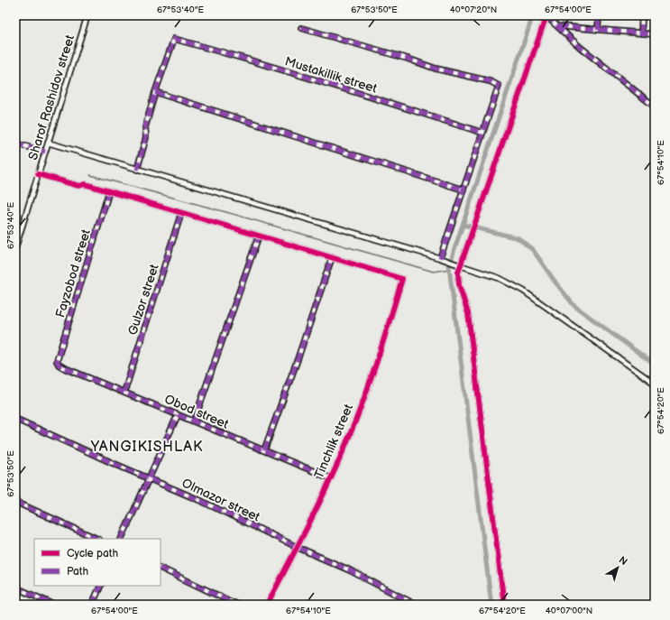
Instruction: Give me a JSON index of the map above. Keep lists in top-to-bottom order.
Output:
{
  "streets": {
    "street": [
      "Mustakillik street",
      "Sharof Rashidov street",
      "Fayzobod street",
      "Gulzor street",
      "Obod street",
      "Tinchlik street",
      "Olmazor street"
    ]
  },
  "crossings": [
    ["Fayzobod street", "Obod street"],
    ["Gulzor street", "Obod street"],
    ["Obod street", "Tinchlik street"],
    ["Tinchlik street", "Olmazor street"]
  ],
  "districts": ["YANGIKISHLAK"],
  "legend": ["Cycle path", "Path"],
  "north": "top right",
  "coordinates": [
    "67°53'40\"E",
    "67°53'50\"E",
    "40°07'20\"N",
    "67°54'00\"E",
    "67°54'10\"E",
    "67°54'20\"E",
    "40°07'00\"N"
  ]
}
